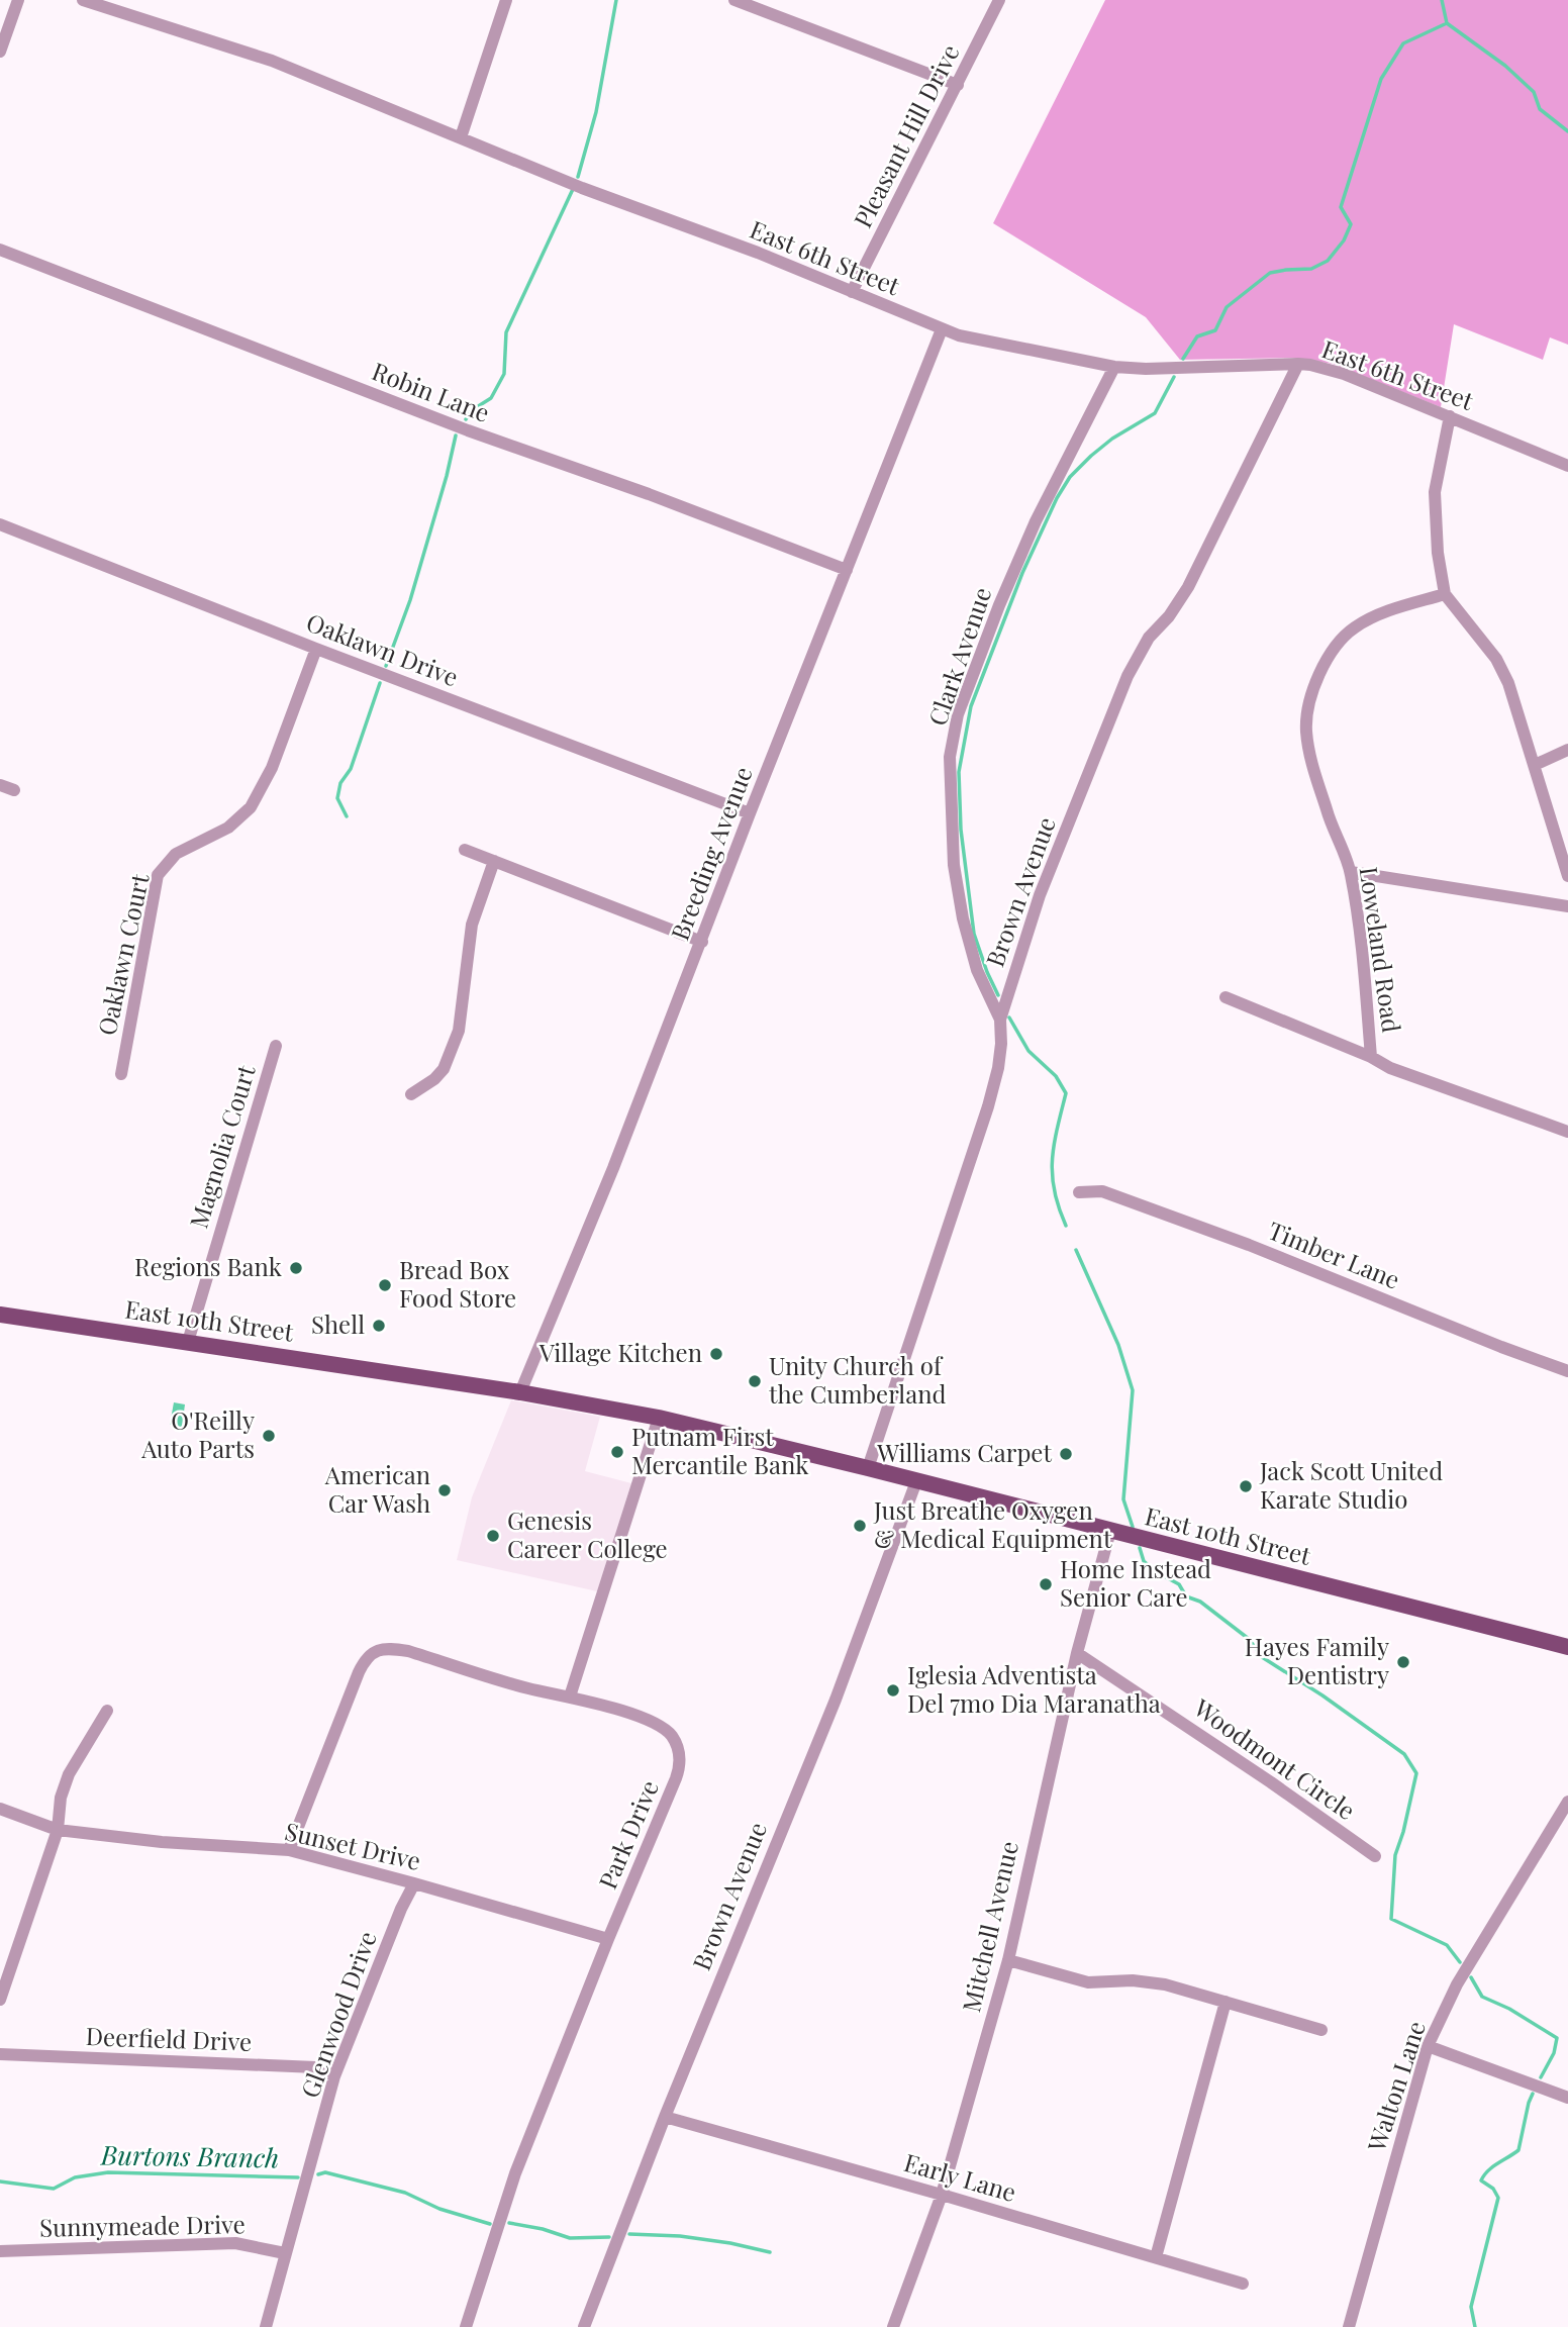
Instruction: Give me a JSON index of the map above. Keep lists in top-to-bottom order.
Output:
{
  "streets": {
    "main road": ["East 10th Street"],
    "street": [
      "Pleasant Hill Drive",
      "East 6th Street",
      "Robin Lane",
      "Oaklawn Drive",
      "Clark Avenue",
      "Breeding Avenue",
      "Brown Avenue",
      "Loweland Road",
      "Oaklawn Court",
      "Magnolia Court",
      "Timber Lane",
      "Woodmont Circle",
      "Park Drive",
      "Sunset Drive",
      "Mitchell Avenue",
      "Glenwood Drive",
      "Deerfield Drive",
      "Walton Lane",
      "Early Lane",
      "Sunnymeade Drive"
    ]
  },
  "crossings": [
    ["Pleasant Hill Drive", "East 6th Street"],
    ["East 6th Street", "Clark Avenue"],
    ["East 6th Street", "Breeding Avenue"],
    ["East 6th Street", "Brown Avenue"],
    ["Robin Lane", "Breeding Avenue"],
    ["Oaklawn Drive", "Breeding Avenue"],
    ["Oaklawn Drive", "Oaklawn Court"],
    ["Clark Avenue", "Brown Avenue"],
    ["Breeding Avenue", "East 10th Street"],
    ["Brown Avenue", "East 10th Street"],
    ["Brown Avenue", "Early Lane"],
    ["Magnolia Court", "East 10th Street"],
    ["East 10th Street", "Mitchell Avenue"],
    ["Woodmont Circle", "Mitchell Avenue"],
    ["Park Drive", "Sunset Drive"],
    ["Sunset Drive", "Glenwood Drive"],
    ["Mitchell Avenue", "Early Lane"],
    ["Glenwood Drive", "Deerfield Drive"],
    ["Glenwood Drive", "Sunnymeade Drive"]
  ],
  "water": ["Burtons Branch"],
  "places": [
    "Regions Bank",
    "Bread Box Food Store",
    "Shell",
    "Village Kitchen",
    "Unity Church of the Cumberland",
    "O'Reilly Auto Parts",
    "Putnam First Mercantile Bank",
    "Williams Carpet",
    "Jack Scott United Karate Studio",
    "American Car Wash",
    "Just Breathe Oxygen & Medical Equipment",
    "Genesis Career College",
    "Home Instead Senior Care",
    "Hayes Family Dentistry",
    "Iglesia Adventista Del 7mo Dia Maranatha"
  ]
}
